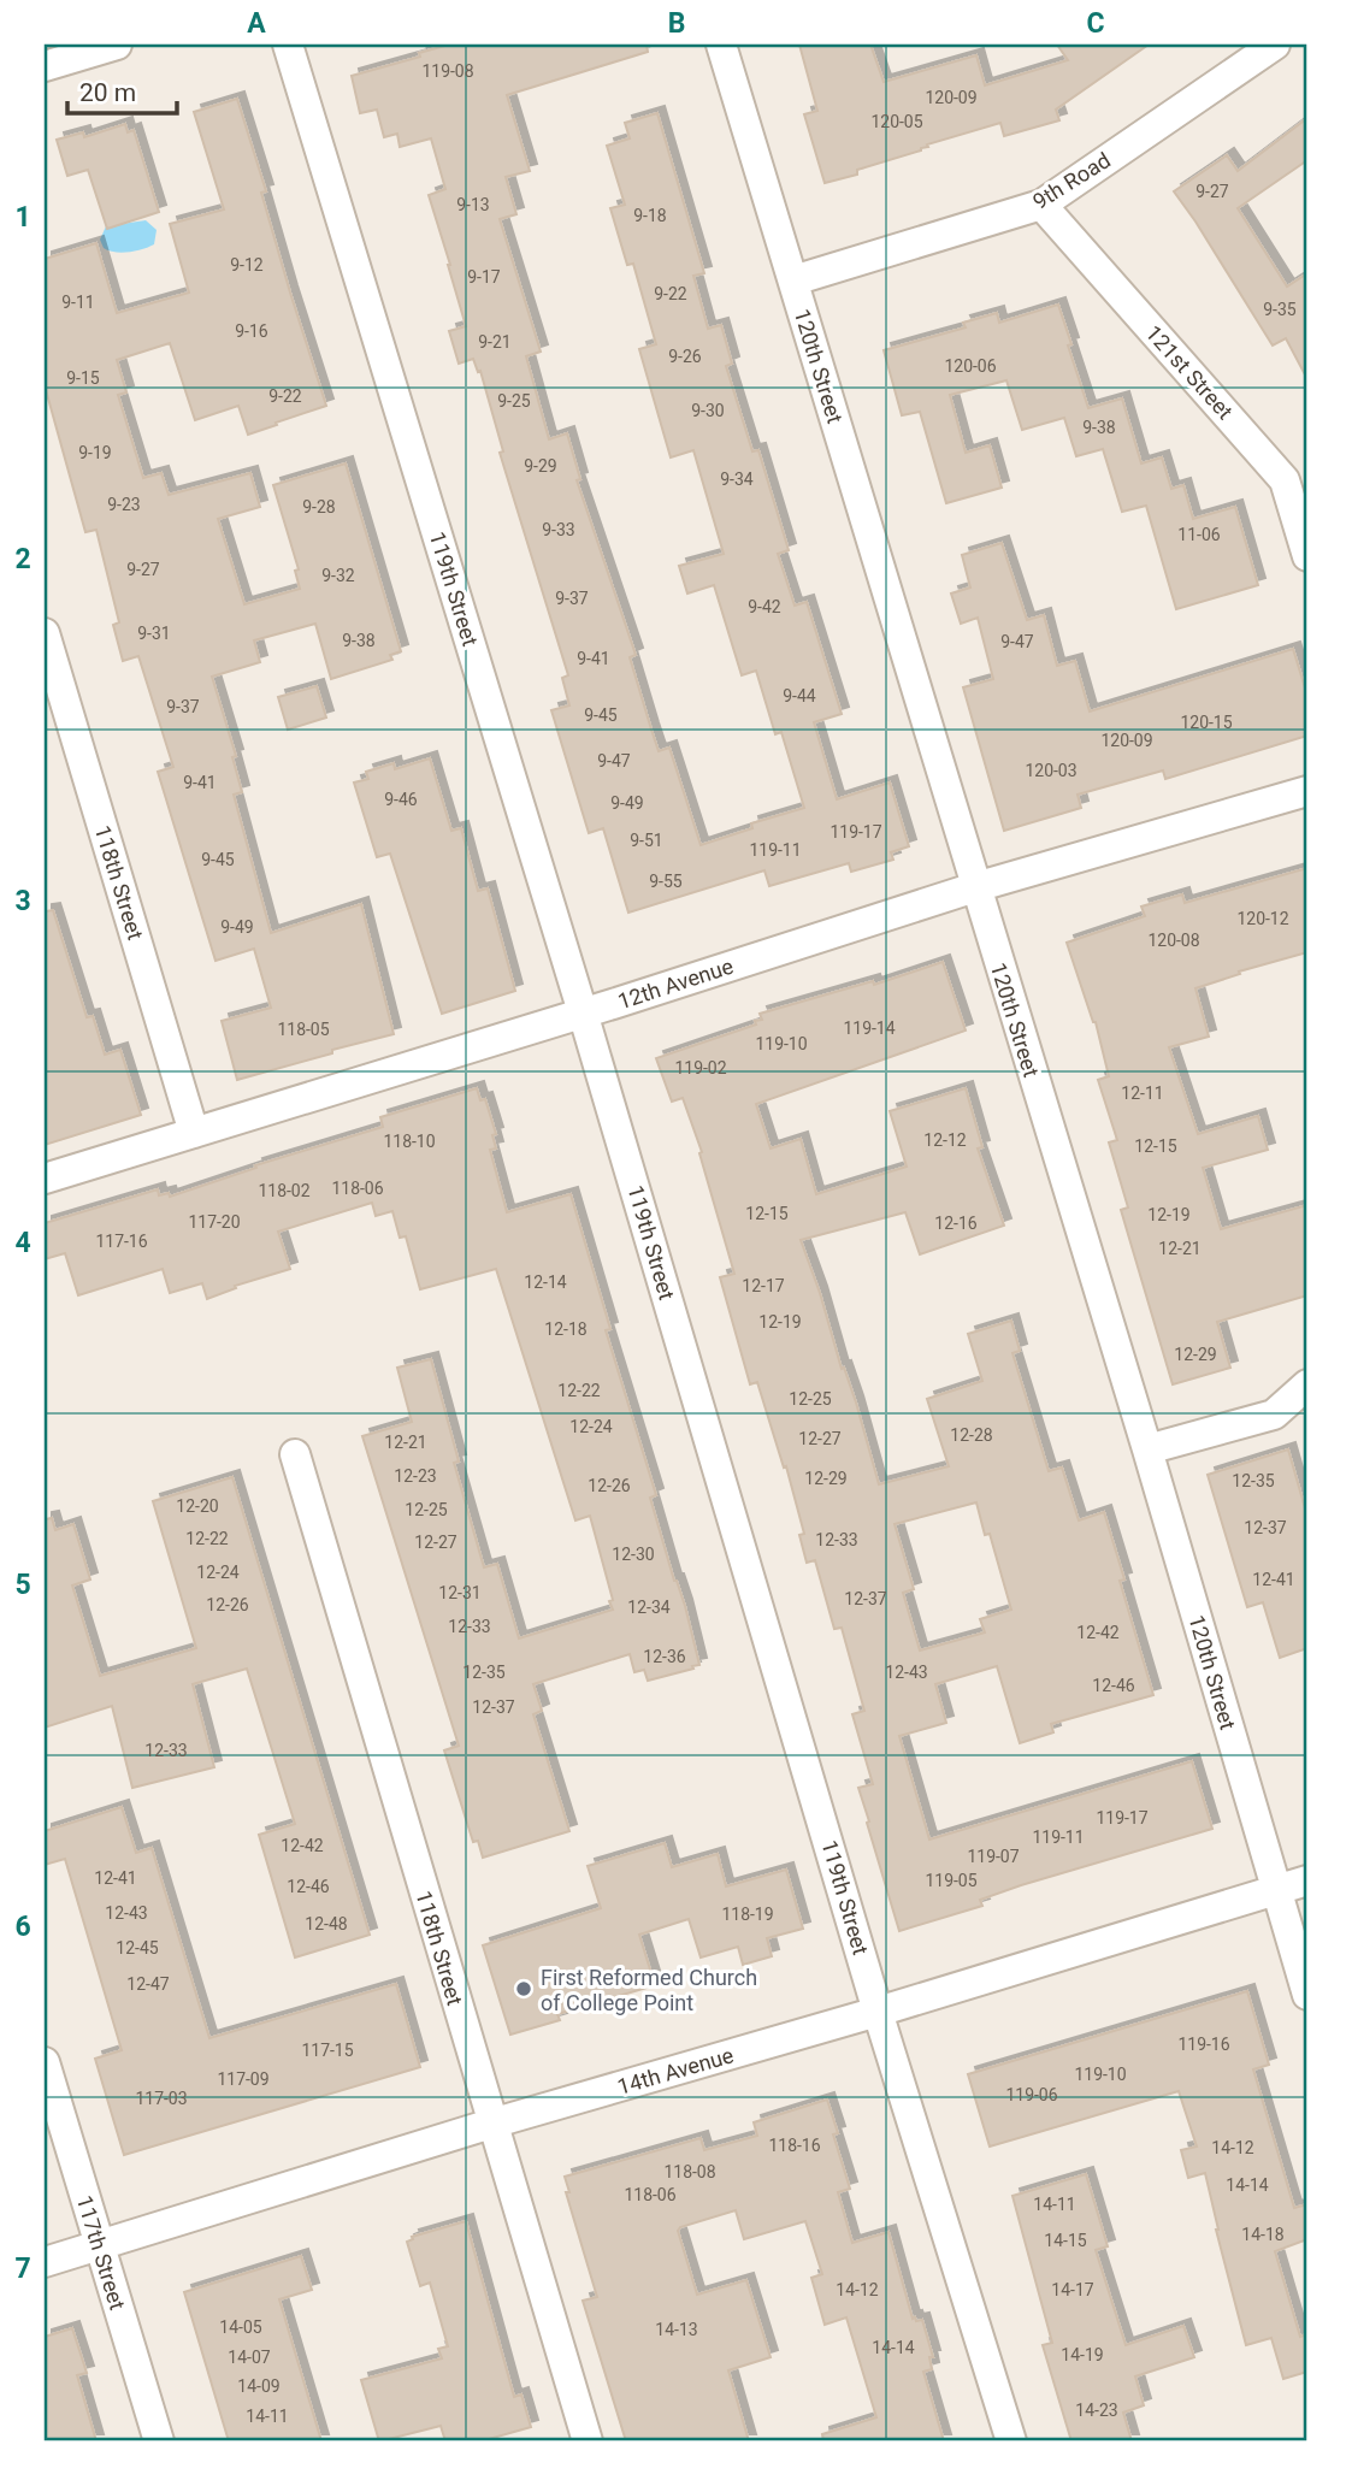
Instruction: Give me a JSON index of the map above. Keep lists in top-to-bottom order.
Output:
{
  "streets": {
    "street": [
      "9th Road",
      "120th Street",
      "121st Street",
      "119th Street",
      "118th Street",
      "12th Avenue",
      "14th Avenue",
      "117th Street"
    ]
  },
  "crossings": [
    ["9th Road", "120th Street"],
    ["9th Road", "121st Street"],
    ["120th Street", "12th Avenue"],
    ["120th Street", "14th Avenue"],
    ["119th Street", "12th Avenue"],
    ["119th Street", "14th Avenue"],
    ["118th Street", "12th Avenue"],
    ["118th Street", "14th Avenue"],
    ["14th Avenue", "117th Street"]
  ],
  "places": ["First Reformed Church of College Point"],
  "house_numbers": [
    "119-08",
    "120-09",
    "120-05",
    "9-27",
    "9-13",
    "9-18",
    "9-12",
    "9-17",
    "9-22",
    "9-11",
    "9-35",
    "9-16",
    "9-21",
    "9-26",
    "120-06",
    "9-15",
    "9-22",
    "9-25",
    "9-30",
    "9-38",
    "9-19",
    "9-29",
    "9-34",
    "9-23",
    "9-28",
    "9-33",
    "11-06",
    "9-27",
    "9-32",
    "9-37",
    "9-42",
    "9-31",
    "9-38",
    "9-47",
    "9-41",
    "9-44",
    "9-37",
    "9-45",
    "120-15",
    "120-09",
    "9-47",
    "120-03",
    "9-41",
    "9-46",
    "9-49",
    "119-17",
    "9-51",
    "119-11",
    "9-45",
    "9-55",
    "120-12",
    "9-49",
    "120-08",
    "119-14",
    "118-05",
    "119-10",
    "119-02",
    "12-11",
    "12-12",
    "118-10",
    "12-15",
    "118-06",
    "118-02",
    "12-15",
    "12-19",
    "117-20",
    "12-16",
    "117-16",
    "12-21",
    "12-14",
    "12-17",
    "12-19",
    "12-18",
    "12-29",
    "12-22",
    "12-25",
    "12-24",
    "12-28",
    "12-27",
    "12-21",
    "12-23",
    "12-29",
    "12-35",
    "12-26",
    "12-20",
    "12-25",
    "12-37",
    "12-22",
    "12-33",
    "12-27",
    "12-30",
    "12-24",
    "12-41",
    "12-31",
    "12-37",
    "12-26",
    "12-34",
    "12-33",
    "12-42",
    "12-36",
    "12-35",
    "12-43",
    "12-46",
    "12-37",
    "12-33",
    "119-17",
    "119-11",
    "12-42",
    "119-07",
    "12-41",
    "119-05",
    "12-46",
    "12-43",
    "118-19",
    "12-48",
    "12-45",
    "12-47",
    "119-16",
    "117-15",
    "119-10",
    "117-09",
    "119-06",
    "117-03",
    "118-16",
    "14-12",
    "118-08",
    "14-14",
    "118-06",
    "14-11",
    "14-18",
    "14-15",
    "14-12",
    "14-17",
    "14-05",
    "14-13",
    "14-14",
    "14-19",
    "14-07",
    "14-09",
    "14-23",
    "14-11"
  ],
  "scale_bar": "20 m",
  "grid": {
    "columns": ["A", "B", "C"],
    "rows": [
      "1",
      "2",
      "3",
      "4",
      "5",
      "6",
      "7"
    ]
  }
}
